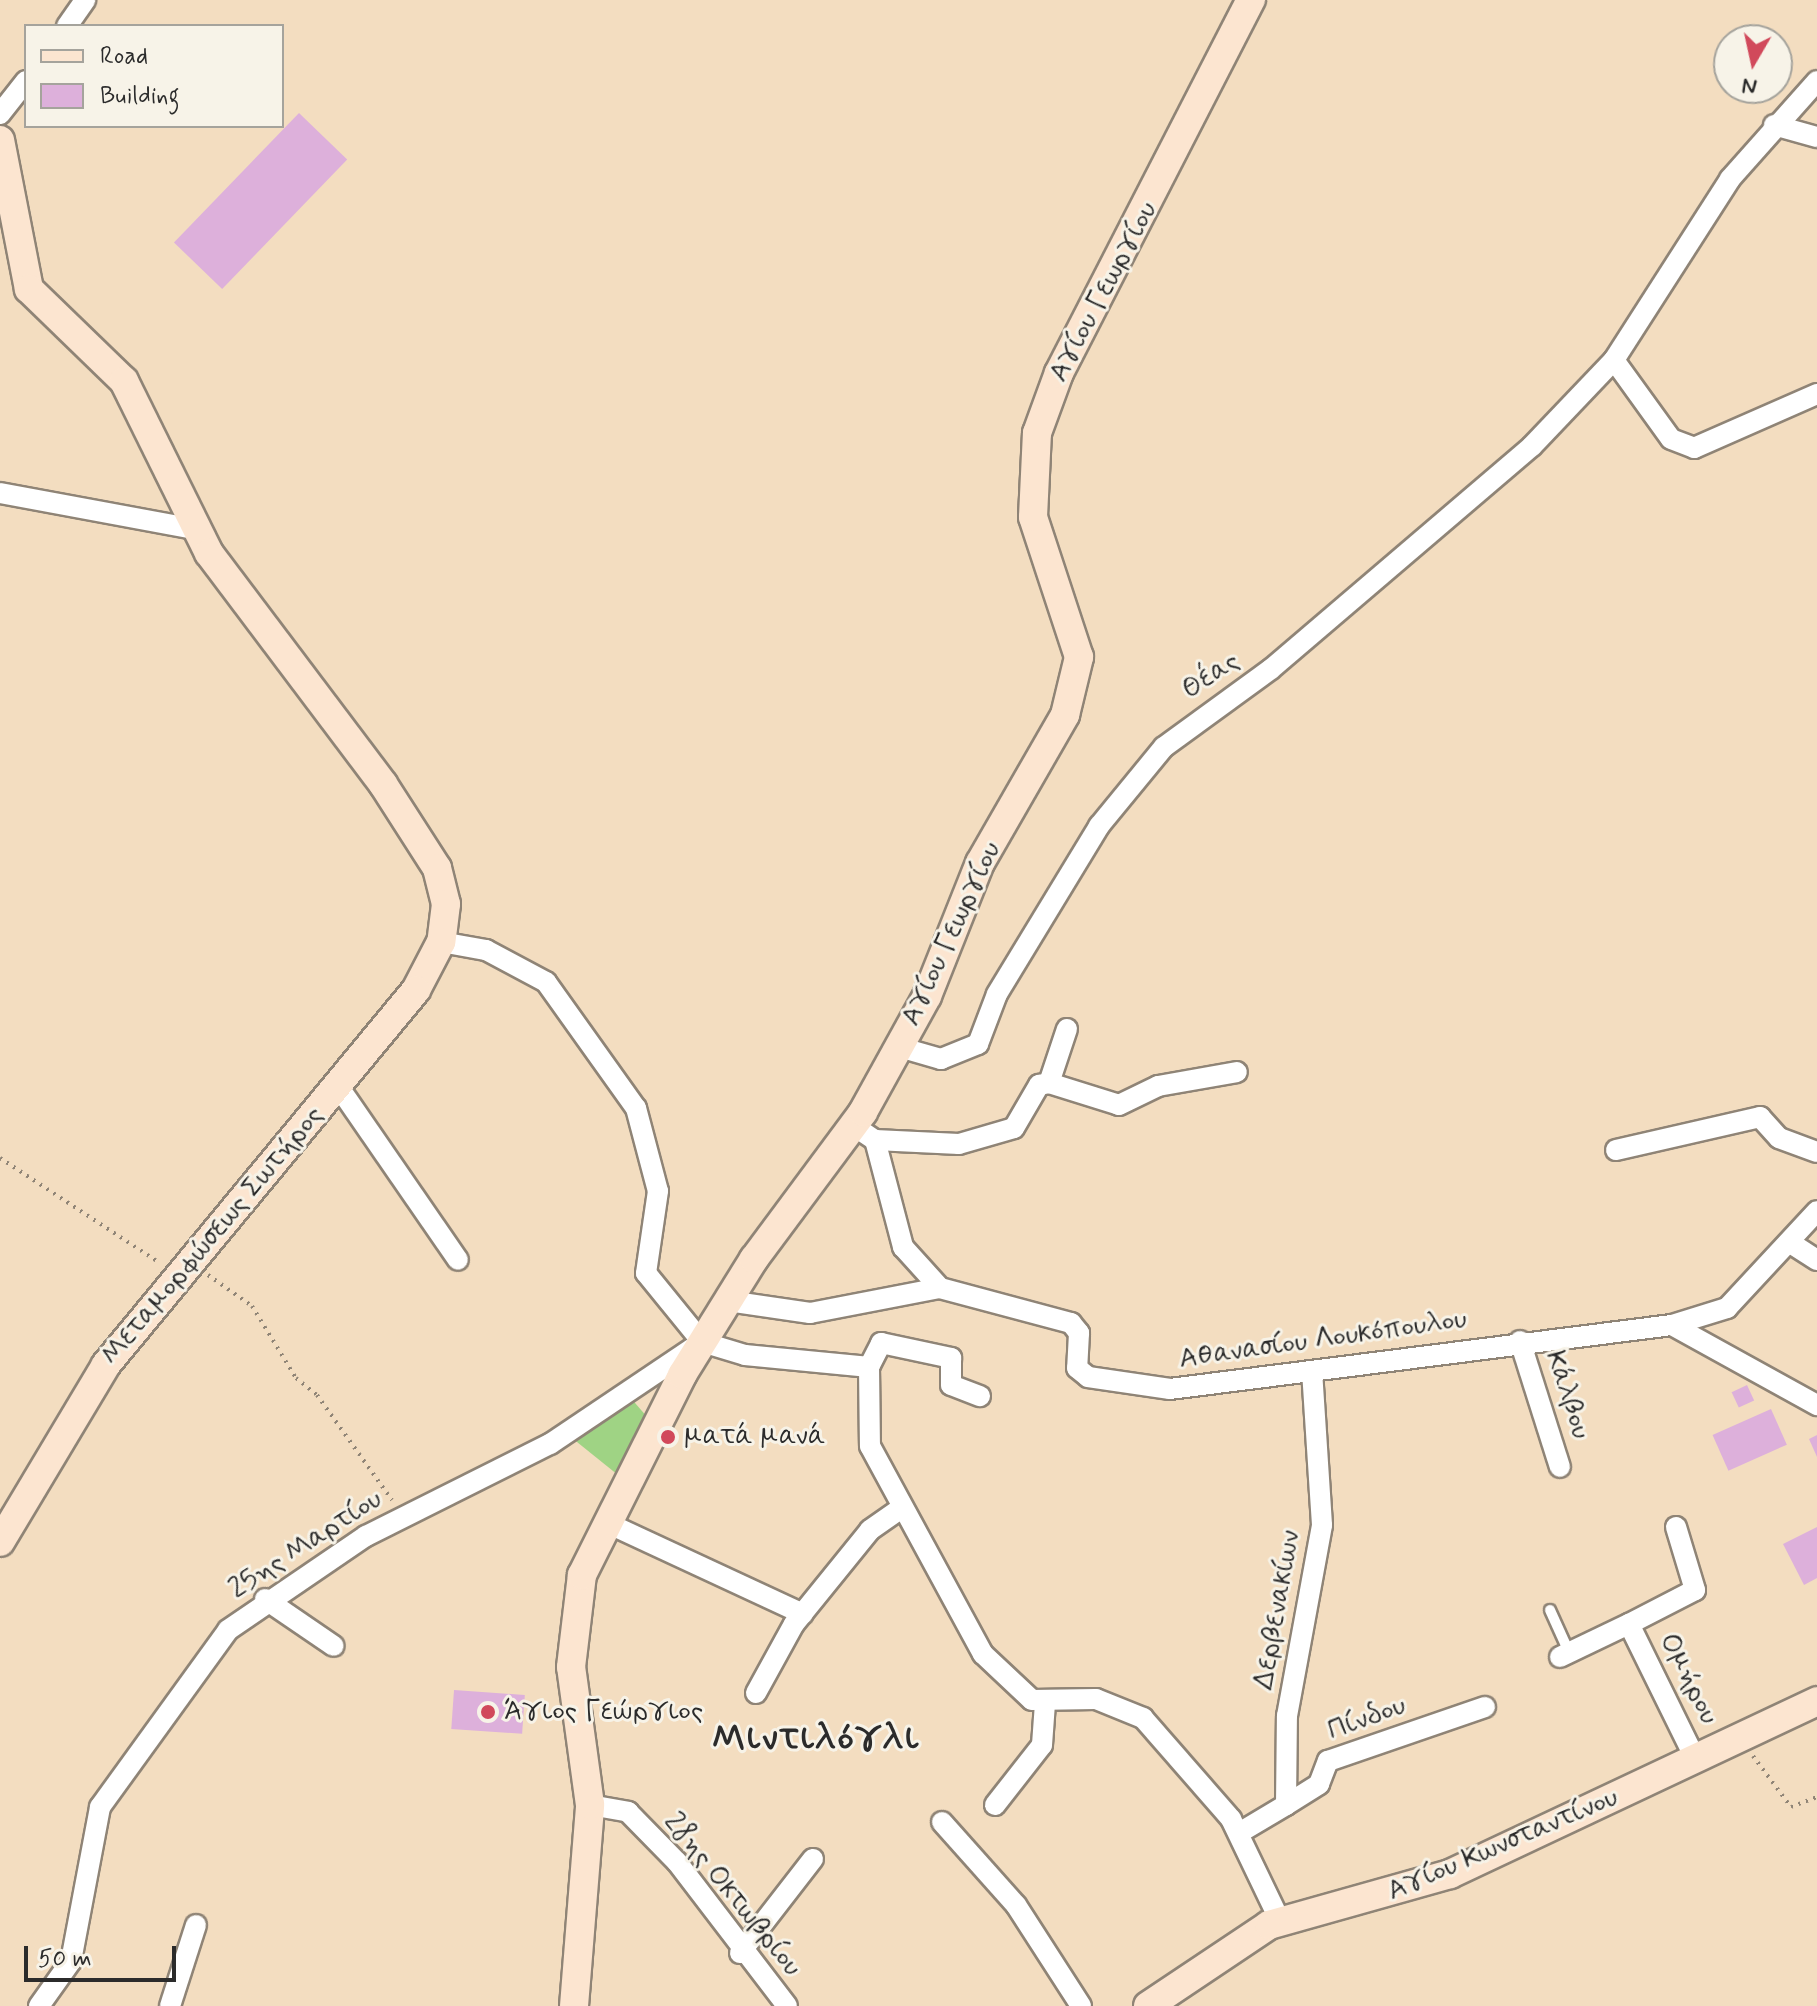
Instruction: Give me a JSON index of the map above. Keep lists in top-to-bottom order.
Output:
{
  "streets": {
    "street": [
      "Αγίου Γεωργίου",
      "Θέας",
      "Μεταμορφώσεως Σωτήρος",
      "Αθανασίου Λουκόπουλου",
      "Κάλβου",
      "25ης Μαρτίου",
      "Δερβενακίων",
      "Ομήρου",
      "Πίνδου",
      "Αγίου Κωνσταντίνου",
      "28ης Οκτωβρίου"
    ]
  },
  "crossings": [
    ["Αγίου Γεωργίου", "Θέας"],
    ["Αγίου Γεωργίου", "Αθανασίου Λουκόπουλου"],
    ["Αγίου Γεωργίου", "25ης Μαρτίου"],
    ["Αγίου Γεωργίου", "28ης Οκτωβρίου"],
    ["Αθανασίου Λουκόπουλου", "Κάλβου"],
    ["Αθανασίου Λουκόπουλου", "Δερβενακίων"],
    ["Δερβενακίων", "Πίνδου"],
    ["Ομήρου", "Αγίου Κωνσταντίνου"]
  ],
  "districts": ["Μιντιλόγλι"],
  "places": ["ματά μανά", "Άγιος Γεώργιος"],
  "legend": ["Road", "Building"],
  "scale_bar": "50 m",
  "north": "bottom"
}
